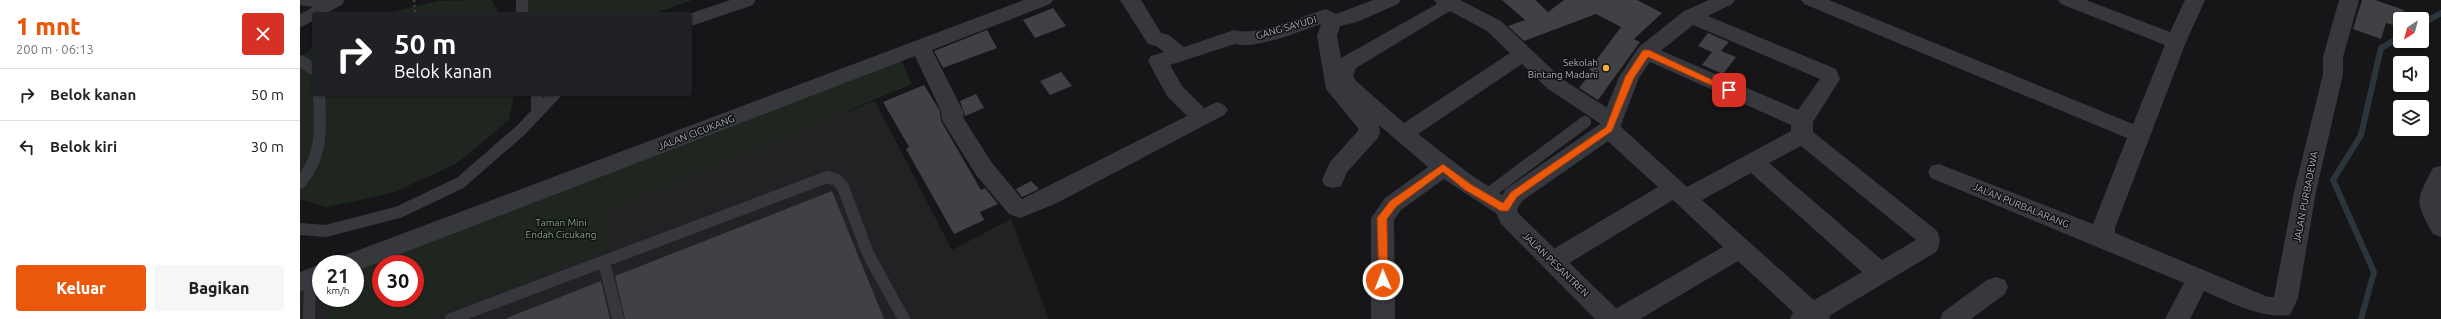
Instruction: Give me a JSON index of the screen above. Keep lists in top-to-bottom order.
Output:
{
  "streets": {
    "street": [
      "GANG SAYUDI",
      "JALAN CICUKANG",
      "JALAN PURBADEWA",
      "JALAN PURBALARANG",
      "JALAN PESANTREN"
    ]
  },
  "crossings": [
    ["GANG SAYUDI", "JALAN CICUKANG"],
    ["JALAN PURBADEWA", "JALAN PURBALARANG"]
  ],
  "parks": ["Taman Mini Endah Cicukang"],
  "places": ["Sekolah Bintang Madani"],
  "north": "bottom left",
  "page": {
    "heading": ["1 mnt", "200 m · 06:13"],
    "turn": ["50 m", "Belok kanan"],
    "list": [
      {
        "name": "Belok kanan",
        "value": "50 m"
      },
      {
        "name": "Belok kiri",
        "value": "30 m"
      }
    ],
    "speed": "21 km/h",
    "limit": "30",
    "buttons": ["Keluar", "Bagikan"]
  }
}
